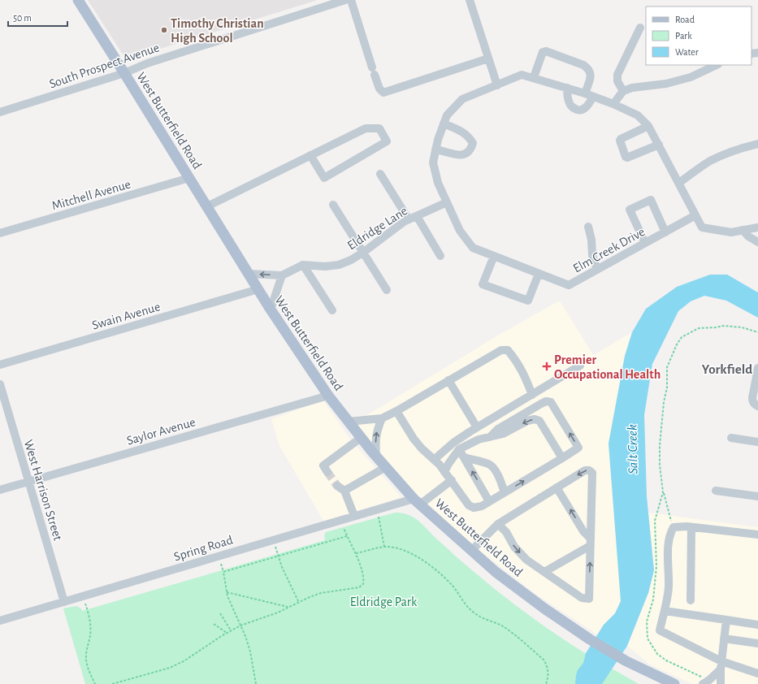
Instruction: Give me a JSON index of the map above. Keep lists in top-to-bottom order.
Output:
{
  "streets": {
    "main road": ["West Butterfield Road"],
    "street": [
      "South Prospect Avenue",
      "Mitchell Avenue",
      "Eldridge Lane",
      "Elm Creek Drive",
      "Swain Avenue",
      "Saylor Avenue",
      "West Harrison Street",
      "Spring Road"
    ]
  },
  "crossings": [
    ["South Prospect Avenue", "West Butterfield Road"],
    ["West Butterfield Road", "Mitchell Avenue"],
    ["West Butterfield Road", "Swain Avenue"],
    ["West Butterfield Road", "Saylor Avenue"],
    ["West Butterfield Road", "Spring Road"],
    ["Eldridge Lane", "Elm Creek Drive"],
    ["Saylor Avenue", "West Harrison Street"],
    ["West Harrison Street", "Spring Road"]
  ],
  "districts": ["Yorkfield"],
  "water": ["Salt Creek"],
  "parks": ["Eldridge Park"],
  "places": {
    "other": ["Timothy Christian High School"],
    "health": ["Premier Occupational Health"]
  },
  "legend": ["Road", "Park", "Water"],
  "scale_bar": "50 m"
}
